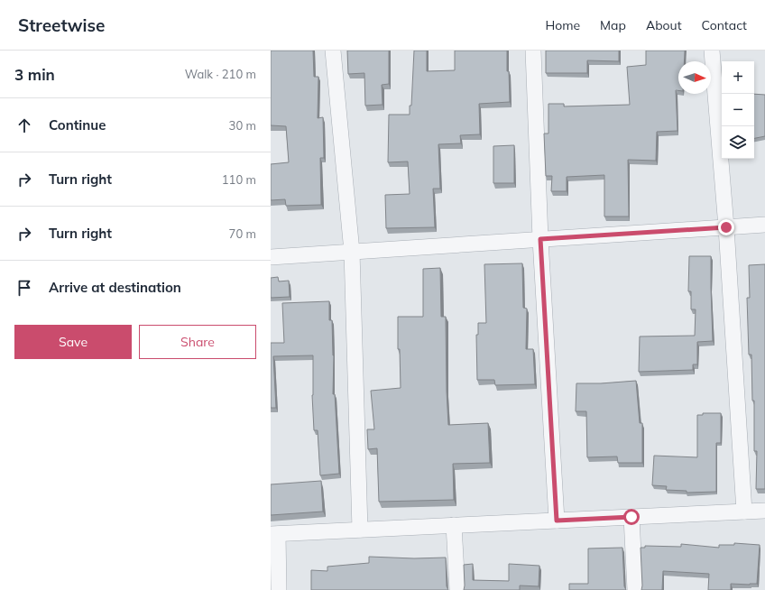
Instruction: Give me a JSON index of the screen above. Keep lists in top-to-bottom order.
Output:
{
  "north": "right",
  "page": {
    "header": "Streetwise",
    "nav": [
      "Home",
      "Map",
      "About",
      "Contact"
    ],
    "heading": ["3 min", "Walk · 210 m"],
    "map_buttons": ["+", "−"],
    "list": [
      ["Continue", "30 m"],
      ["Turn right", "110 m"],
      ["Turn right", "70 m"],
      "Arrive at destination"
    ],
    "buttons": ["Save", "Share"]
  }
}
